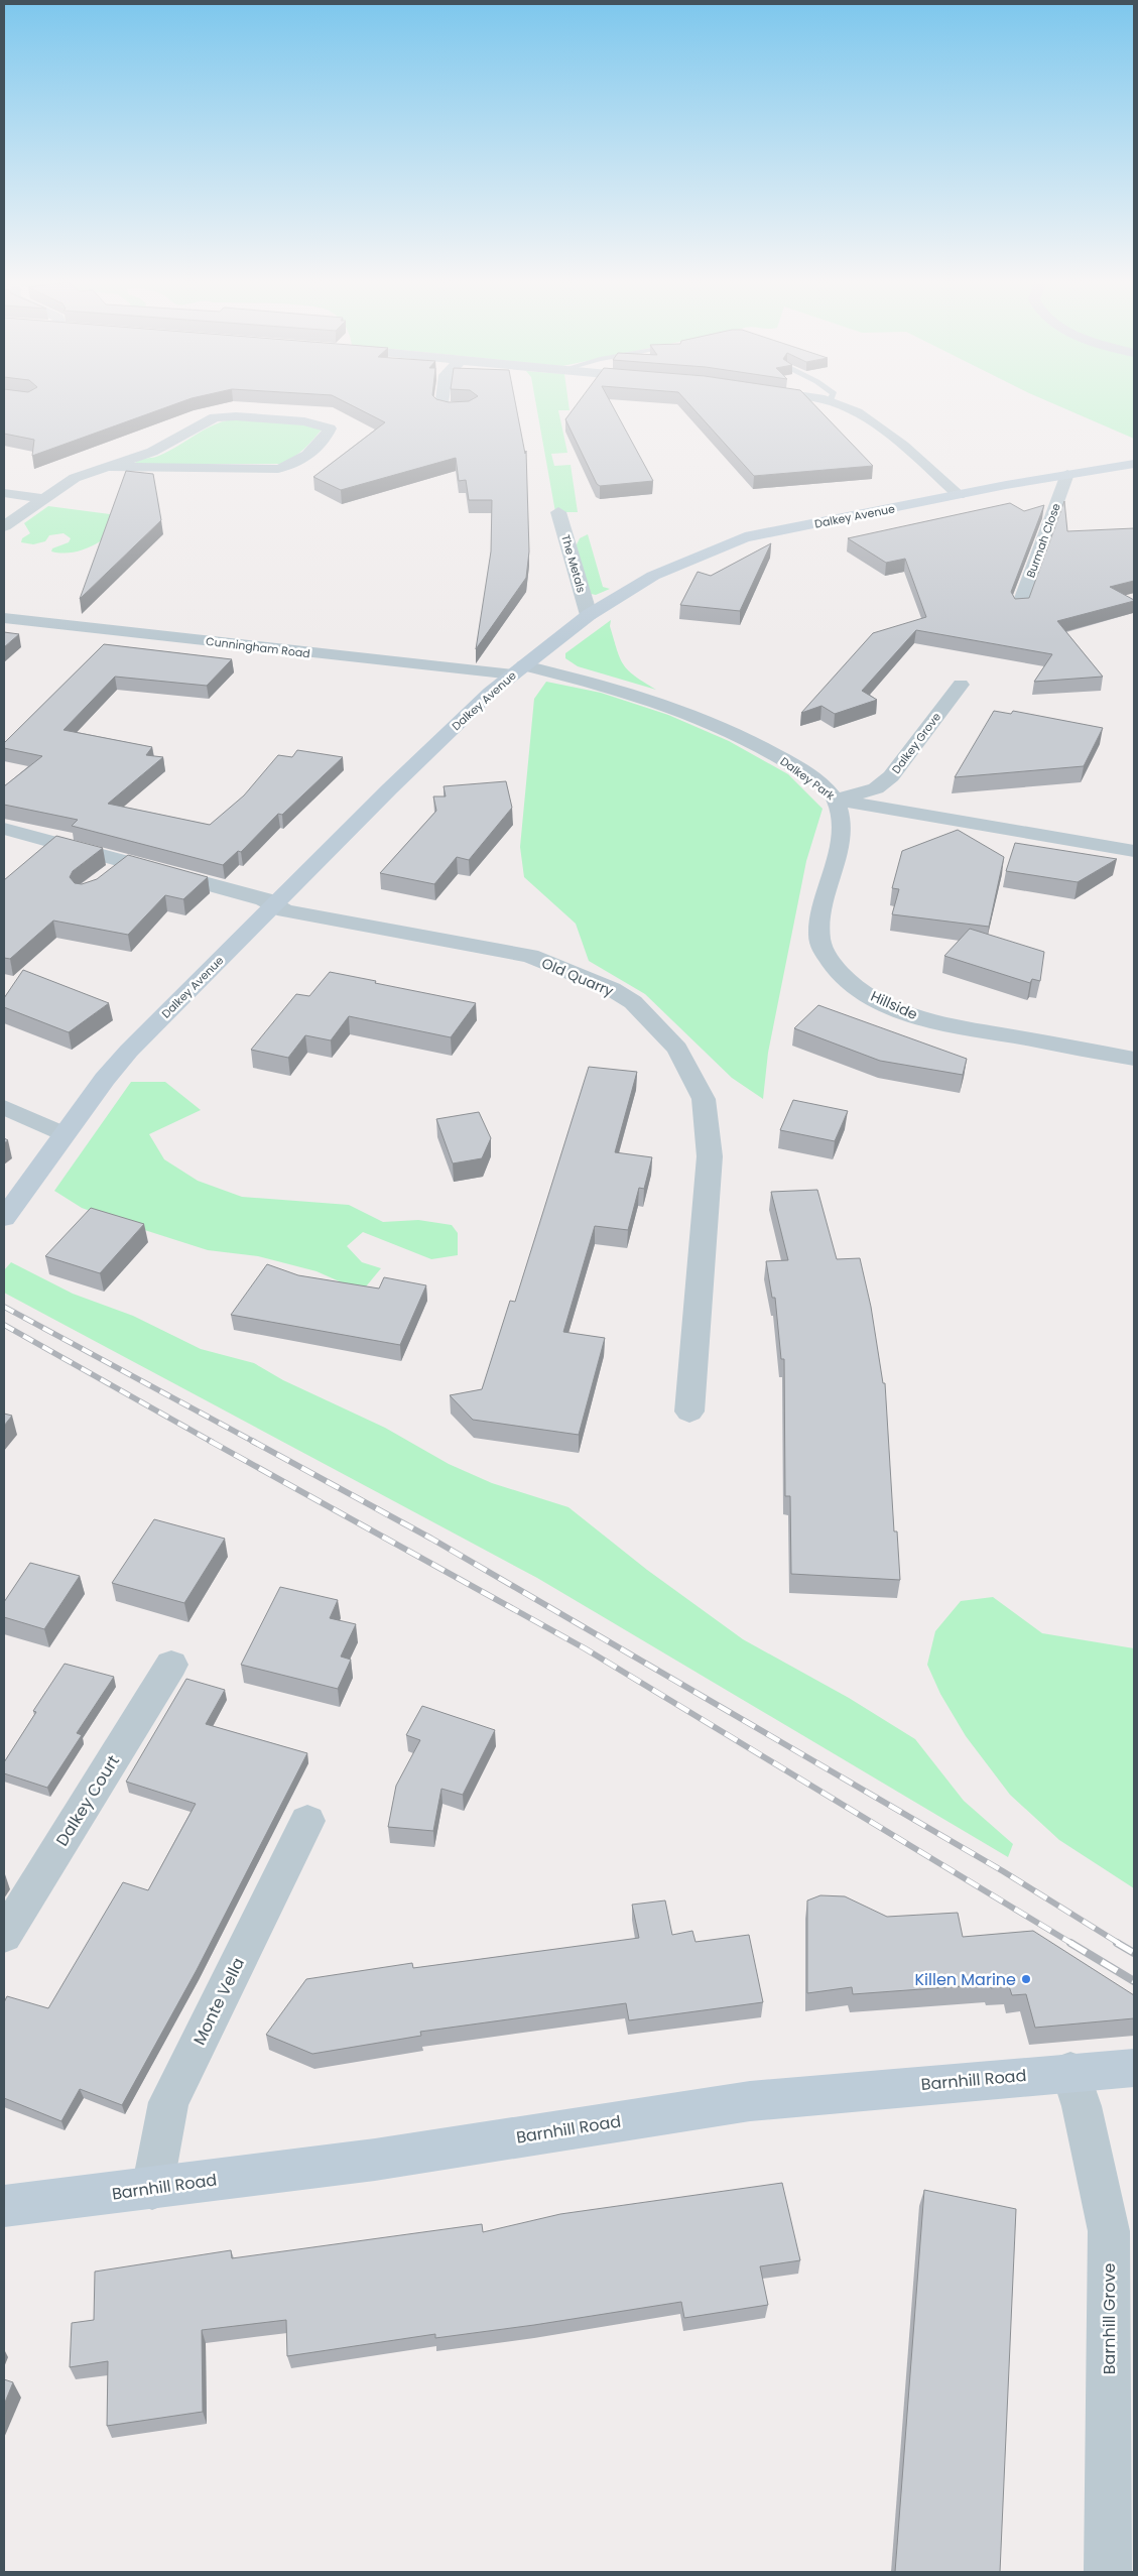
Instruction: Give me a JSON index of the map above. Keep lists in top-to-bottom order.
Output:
{
  "streets": {
    "street": [
      "Dalkey Avenue",
      "Burmah Close",
      "The Metals",
      "Cunningham Road",
      "Dalkey Grove",
      "Dalkey Park",
      "Old Quarry",
      "Hillside",
      "Dalkey Court",
      "Monte Vella",
      "Barnhill Road",
      "Barnhill Grove"
    ]
  },
  "crossings": [
    ["Dalkey Avenue", "Burmah Close"],
    ["Dalkey Avenue", "The Metals"],
    ["Dalkey Avenue", "Cunningham Road"],
    ["Dalkey Avenue", "Dalkey Park"],
    ["Dalkey Avenue", "Old Quarry"],
    ["Cunningham Road", "Dalkey Park"],
    ["Dalkey Grove", "Dalkey Park"],
    ["Dalkey Grove", "Hillside"],
    ["Dalkey Park", "Hillside"],
    ["Monte Vella", "Barnhill Road"],
    ["Barnhill Road", "Barnhill Grove"]
  ],
  "places": ["Killen Marine"]
}
